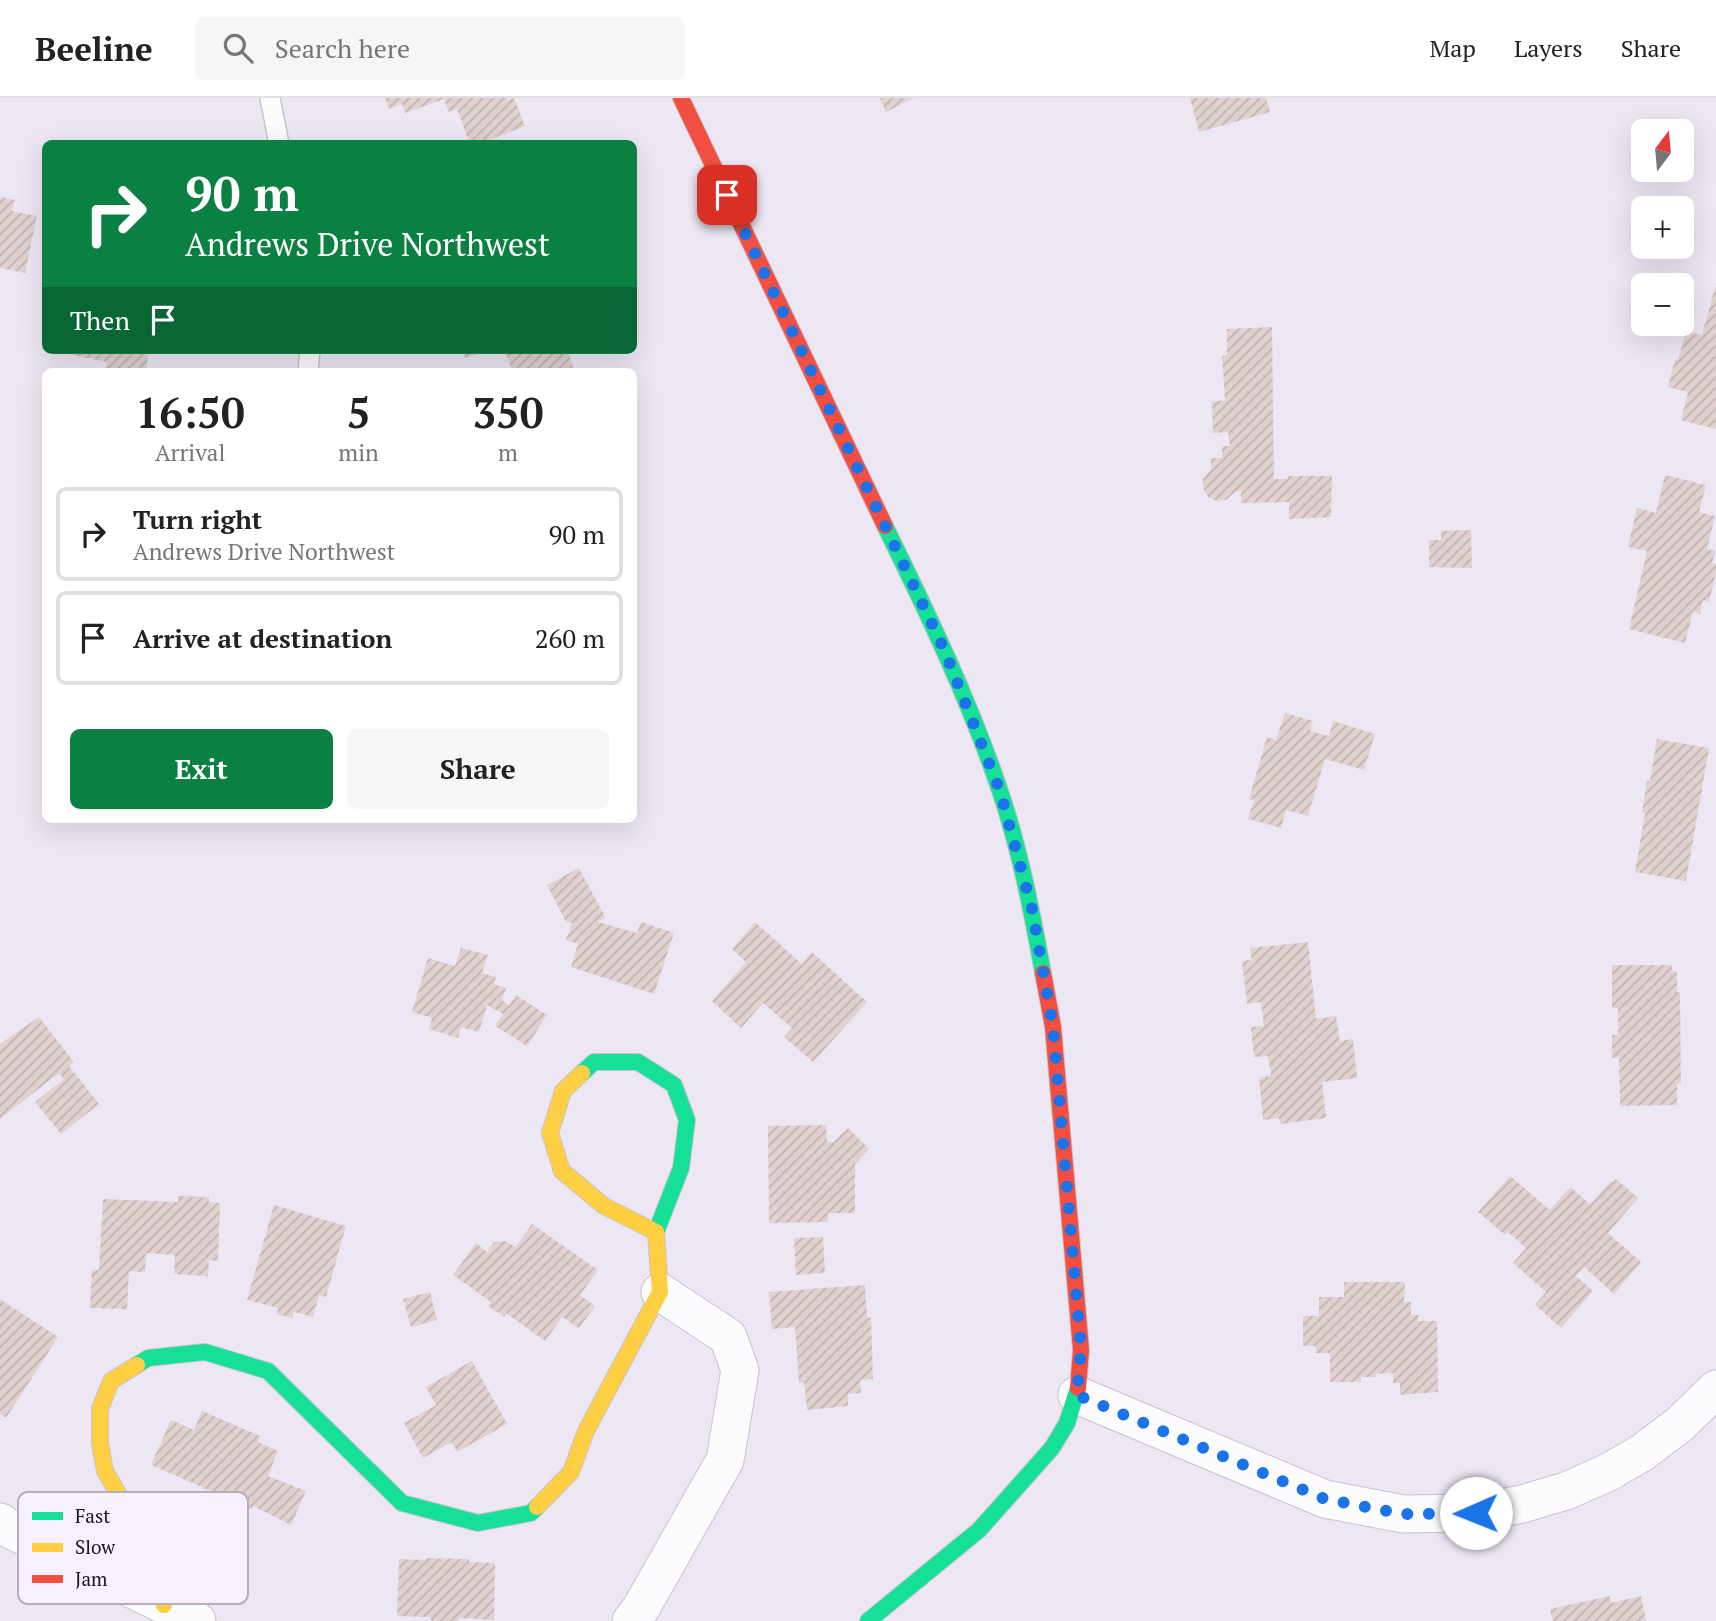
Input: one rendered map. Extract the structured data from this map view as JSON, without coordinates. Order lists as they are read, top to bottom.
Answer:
{
  "legend": ["Fast", "Slow", "Jam"],
  "north": "top",
  "page": {
    "header": "Beeline",
    "search": "Search here",
    "nav": ["Map", "Layers", "Share"],
    "map_buttons": ["+", "−"],
    "turn": ["90 m", "Andrews Drive Northwest"],
    "then": "Then",
    "eta": [
      "16:50",
      "Arrival",
      "5",
      "min",
      "350",
      "m"
    ],
    "list": [
      {
        "name": "Turn right",
        "note": "Andrews Drive Northwest",
        "value": "90 m"
      },
      {
        "name": "Arrive at destination",
        "value": "260 m"
      }
    ],
    "buttons": ["Exit", "Share"]
  }
}
